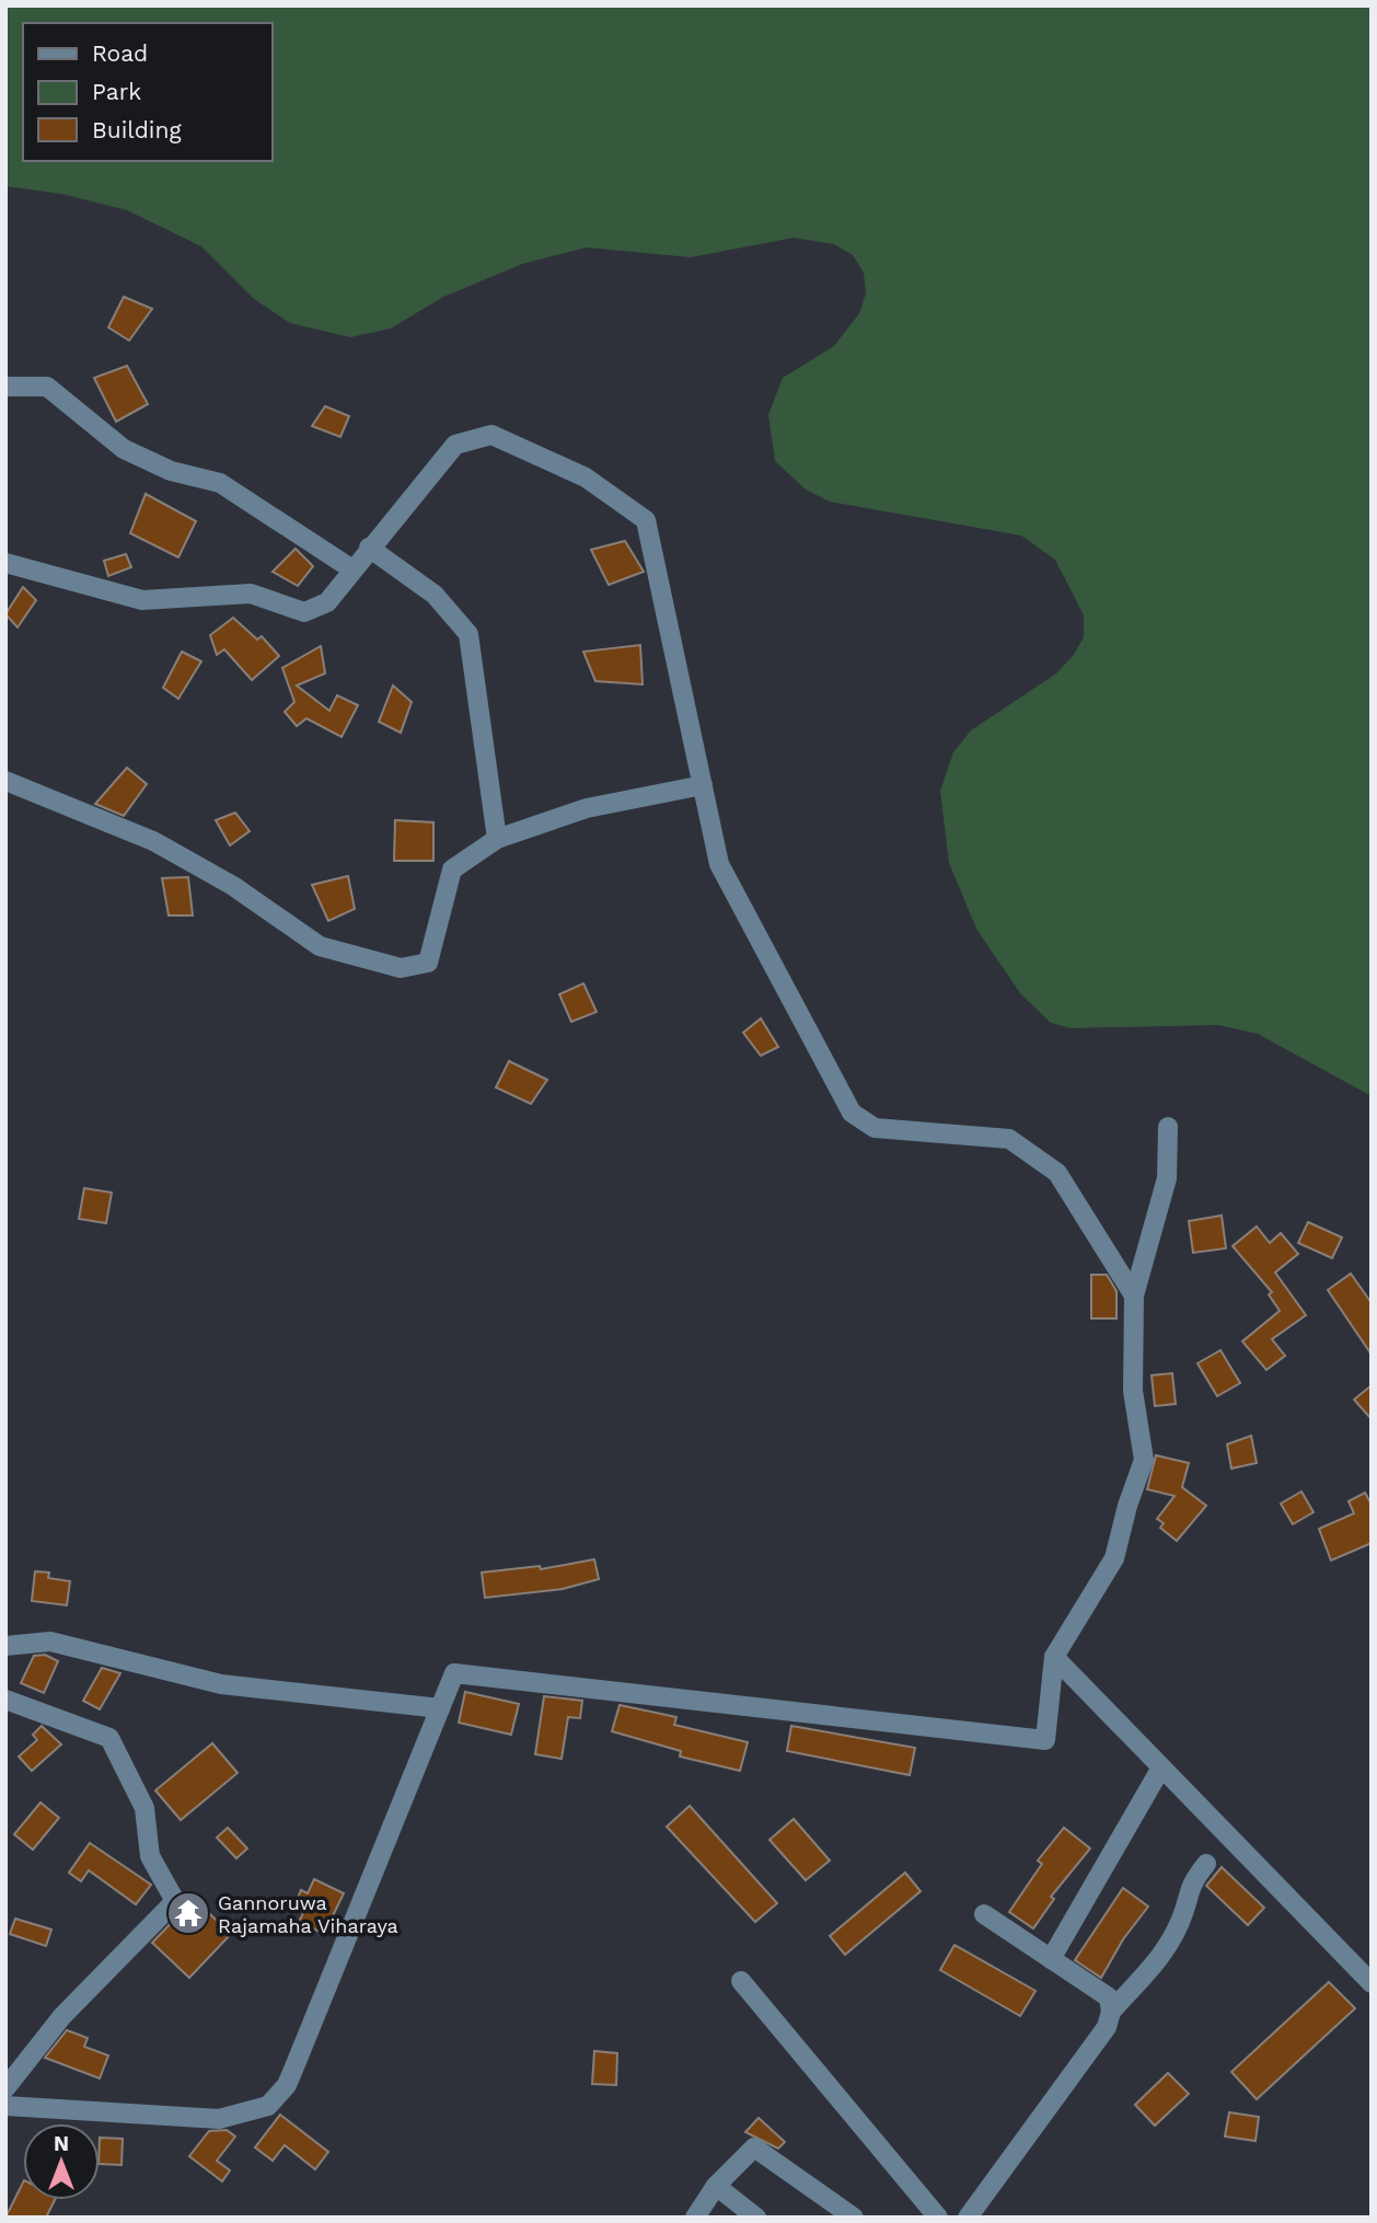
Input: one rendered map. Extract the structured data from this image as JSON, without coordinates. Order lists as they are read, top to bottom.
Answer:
{
  "places": {
    "temple": ["Gannoruwa Rajamaha Viharaya"]
  },
  "legend": ["Road", "Park", "Building"],
  "north": "top"
}
